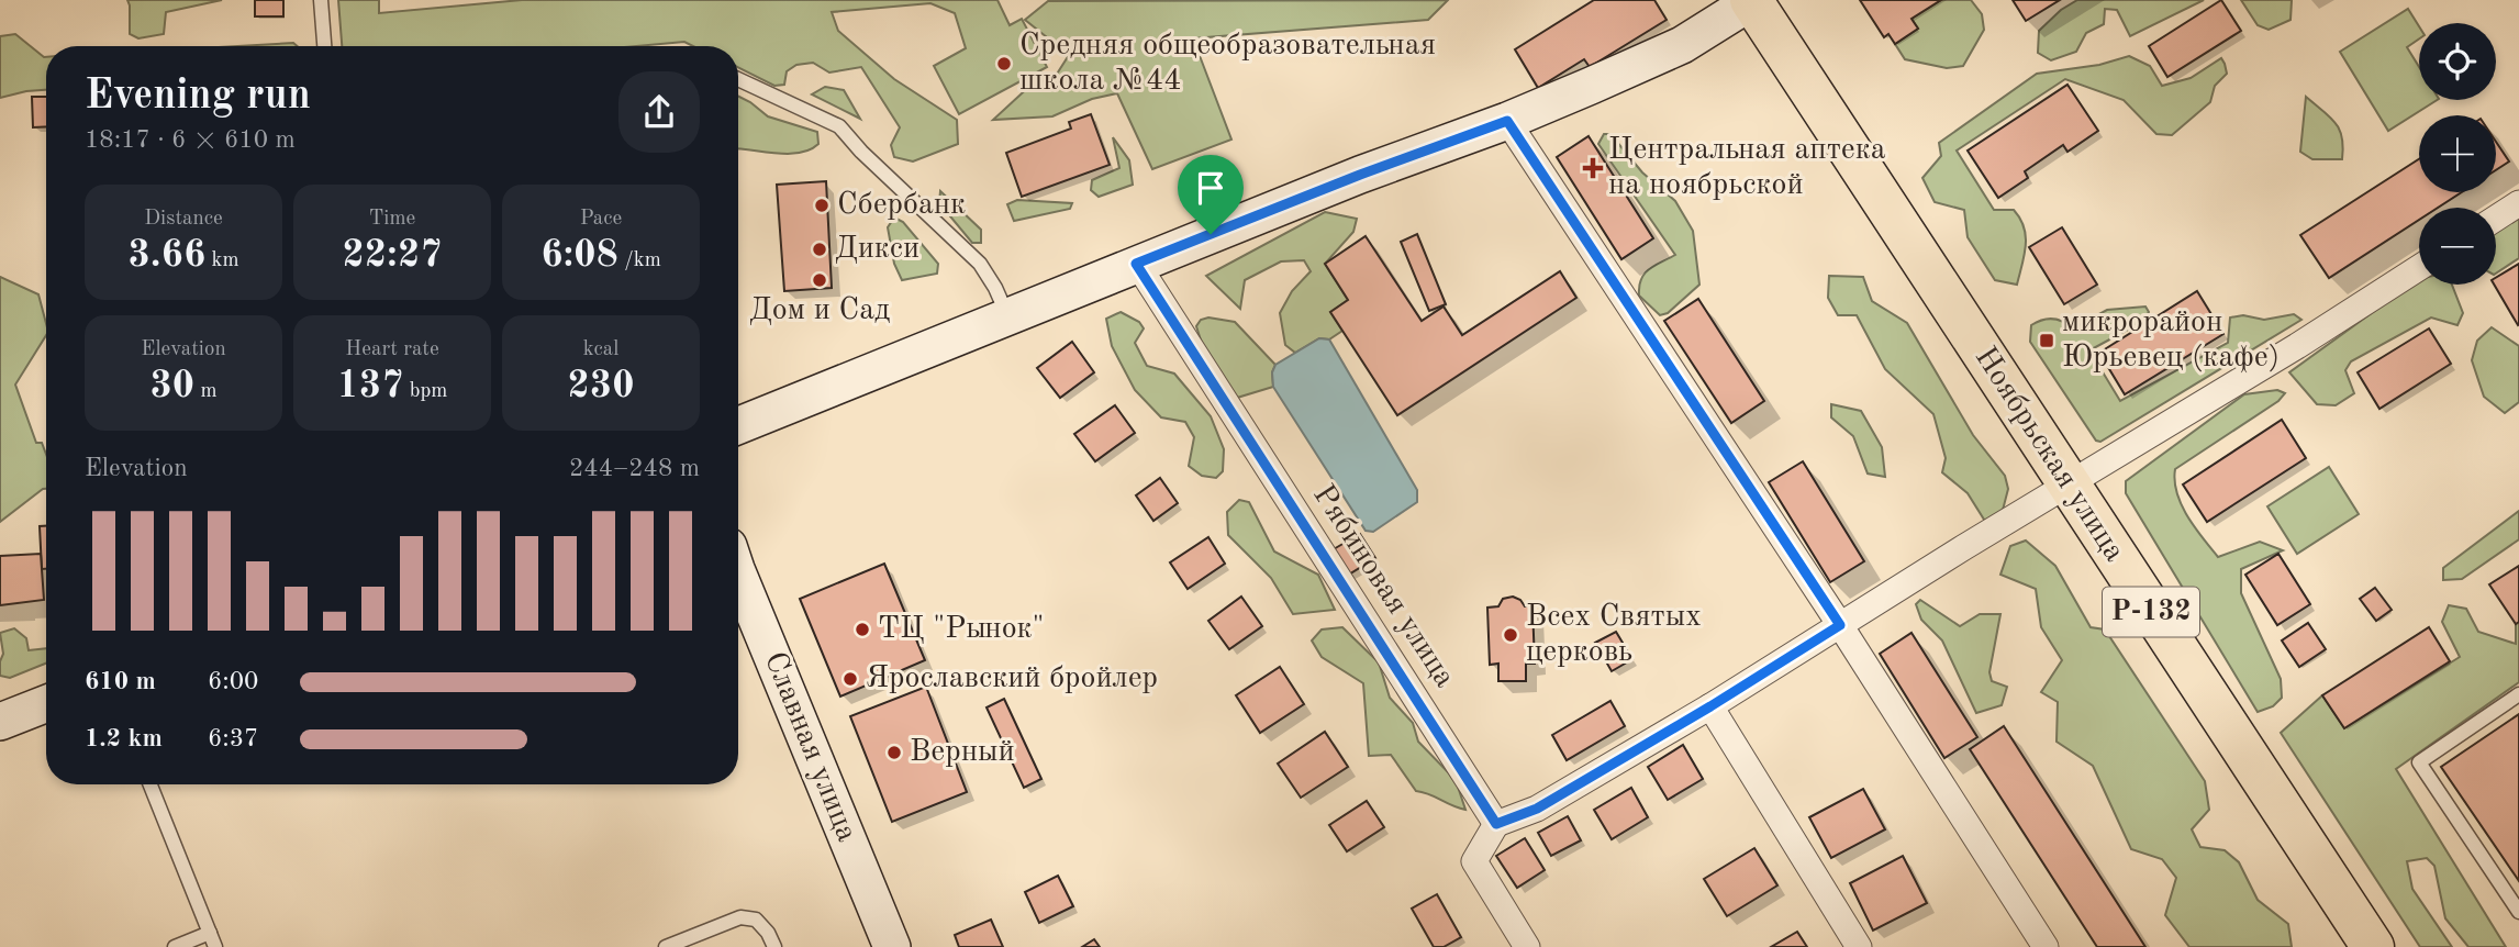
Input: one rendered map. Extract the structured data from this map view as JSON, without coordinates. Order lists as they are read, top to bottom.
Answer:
{
  "streets": {
    "highway": ["Ноябрьская улица", "Р-132"],
    "street": ["Рябиновая улица", "Славная улица"]
  },
  "places": {
    "other": [
      "Средняя общеобразовательная школа №44",
      "Сбербанк",
      "Дикси",
      "Дом и Сад",
      "ТЦ \"Рынок\"",
      "Всех Святых церковь",
      "Ярославский бройлер",
      "Верный"
    ],
    "health": ["Центральная аптека на ноябрьской"],
    "transit": ["микрорайон Юрьевец (кафе)"]
  },
  "page": {
    "map_buttons": ["+", "−"],
    "heading": ["Evening run", "18:17 · 6 × 610 m"],
    "stats": [
      ["Distance", "3.66 km"],
      ["Time", "22:27"],
      ["Pace", "6:08 /km"],
      ["Elevation", "30 m"],
      ["Heart rate", "137 bpm"],
      ["kcal", "230"]
    ],
    "chart": ["Elevation", "244–248 m"],
    "list": [
      {
        "name": "610 m",
        "note": "6:00"
      },
      {
        "name": "1.2 km",
        "note": "6:37"
      }
    ]
  }
}
